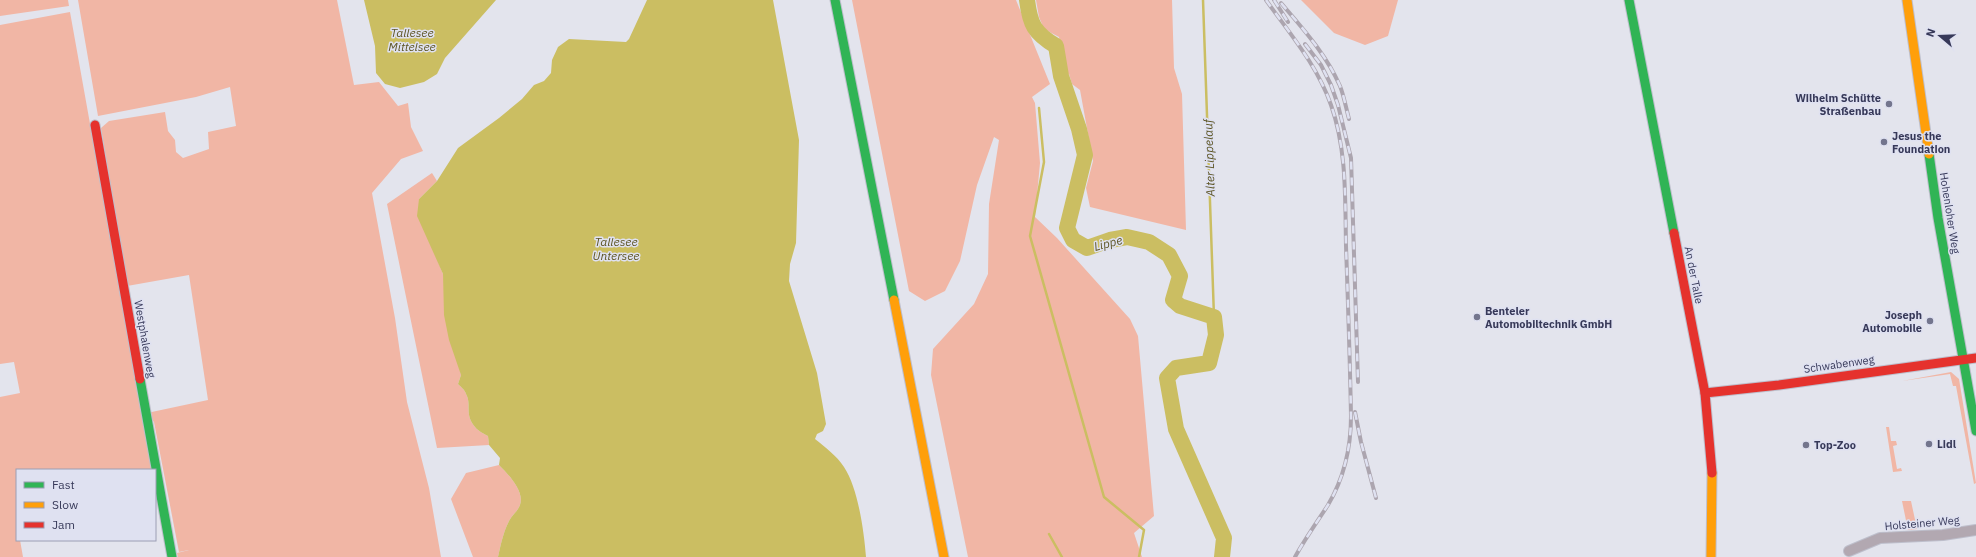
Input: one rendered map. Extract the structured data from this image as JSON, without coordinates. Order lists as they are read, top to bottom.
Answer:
{
  "streets": {
    "main road": [
      "Hohenloher Weg",
      "An der Talle",
      "Westphalenweg",
      "Schwabenweg"
    ],
    "street": ["Holsteiner Weg"]
  },
  "crossings": [
    ["Hohenloher Weg", "Schwabenweg"],
    ["An der Talle", "Schwabenweg"]
  ],
  "water": [
    "Tallesee Mittelsee",
    "Alter Lippelauf",
    "Tallesee Untersee",
    "Lippe"
  ],
  "places": [
    "Wilhelm Schütte Straßenbau",
    "Jesus the Foundation",
    "Benteler Automobiltechnik GmbH",
    "Joseph Automobile",
    "Lidl",
    "Top-Zoo"
  ],
  "legend": ["Fast", "Slow", "Jam"],
  "north": "left"
}
